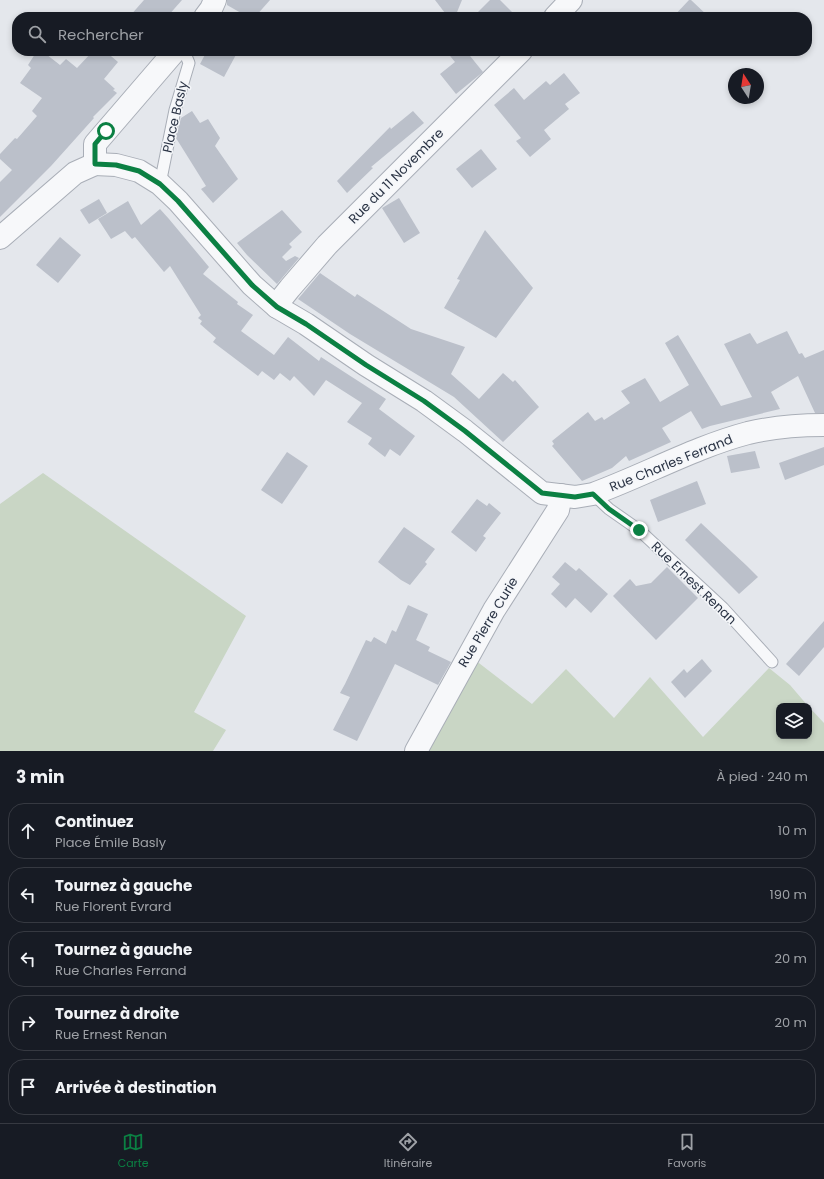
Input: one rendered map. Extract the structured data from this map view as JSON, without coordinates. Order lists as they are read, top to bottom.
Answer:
{
  "streets": {
    "street": ["Rue du 11 Novembre", "Rue Charles Ferrand", "Rue Pierre Curie"],
    "lane": ["Place Basly", "Rue Ernest Renan"]
  },
  "crossings": [
    ["Rue Charles Ferrand", "Rue Ernest Renan"],
    ["Rue Charles Ferrand", "Rue Pierre Curie"]
  ],
  "north": "top",
  "page": {
    "search": "Rechercher",
    "heading": ["3 min", "À pied · 240 m"],
    "list": [
      ["Continuez", "Place Émile Basly", "10 m"],
      ["Tournez à gauche", "Rue Florent Evrard", "190 m"],
      ["Tournez à gauche", "Rue Charles Ferrand", "20 m"],
      ["Tournez à droite", "Rue Ernest Renan", "20 m"],
      "Arrivée à destination"
    ],
    "nav": ["Carte", "Itinéraire", "Favoris"]
  }
}
